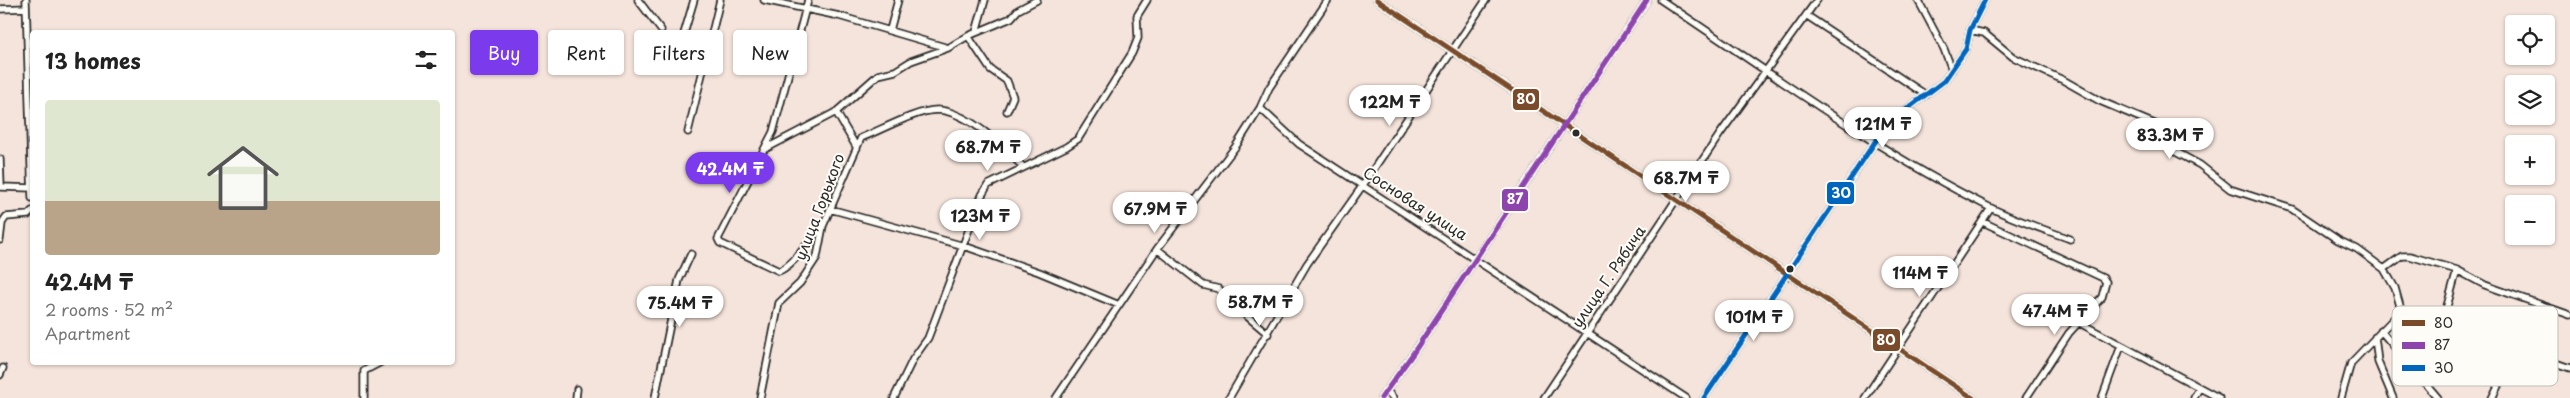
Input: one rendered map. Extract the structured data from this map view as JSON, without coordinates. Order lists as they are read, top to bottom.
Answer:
{
  "streets": {
    "street": ["Сосновая улица", "улица Горького", "улица Г. Рябича"]
  },
  "crossings": [
    ["Сосновая улица", "улица Г. Рябича"]
  ],
  "lines": ["transit line 80", "transit line 87", "transit line 30"],
  "legend": ["80", "87", "30"],
  "page": {
    "map_buttons": ["+", "−"],
    "chip": [
      "Buy",
      "Rent",
      "Filters",
      "New"
    ],
    "heading": "13 homes",
    "price": [
      "122M ₸",
      "121M ₸",
      "83.3M ₸",
      "68.7M ₸",
      "42.4M ₸",
      "68.7M ₸",
      "67.9M ₸",
      "123M ₸",
      "114M ₸",
      "58.7M ₸",
      "75.4M ₸",
      "47.4M ₸",
      "101M ₸"
    ],
    "list": [
      {
        "name": "42.4M ₸",
        "note": "2 rooms · 52 m² · Apartment"
      }
    ]
  }
}
